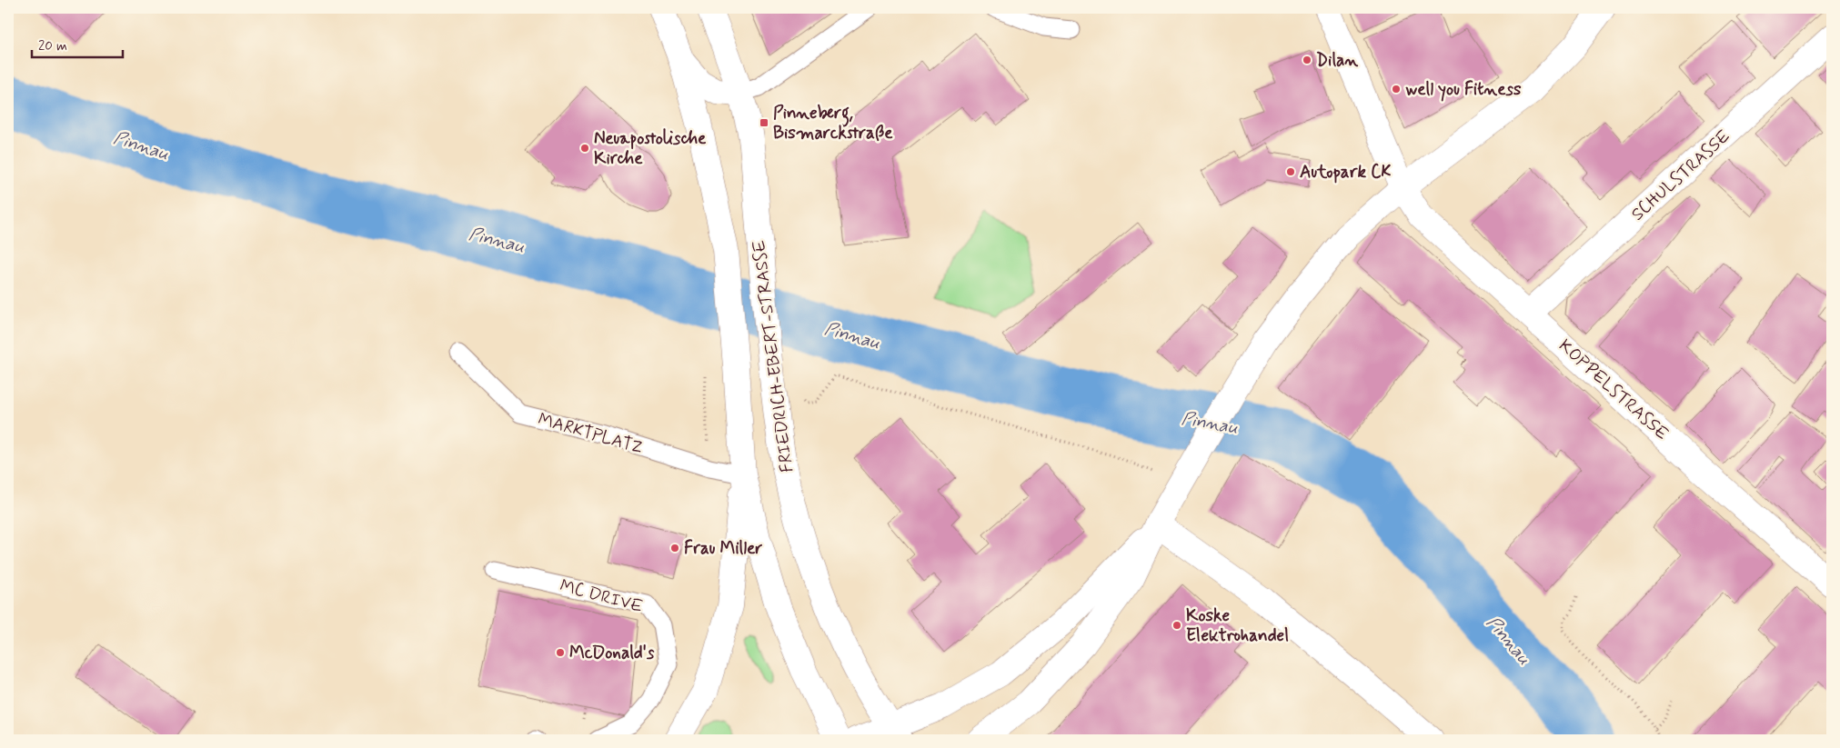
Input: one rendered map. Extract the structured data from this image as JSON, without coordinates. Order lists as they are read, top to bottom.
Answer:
{
  "streets": {
    "street": ["SCHULSTRASSE", "FRIEDRICH-EBERT-STRASSE", "KOPPELSTRASSE"],
    "lane": ["MARKTPLATZ", "MC DRIVE"]
  },
  "crossings": [
    ["SCHULSTRASSE", "KOPPELSTRASSE"],
    ["FRIEDRICH-EBERT-STRASSE", "MARKTPLATZ"]
  ],
  "water": ["Pinnau"],
  "places": {
    "other": [
      "Dilan",
      "well you Fitness",
      "Neuapostolische Kirche",
      "Autopark CK",
      "Frau Miller",
      "Koske Elektrohandel",
      "McDonald's"
    ],
    "transit": ["Pinneberg, Bismarckstraße"]
  },
  "scale_bar": "20 m"
}
